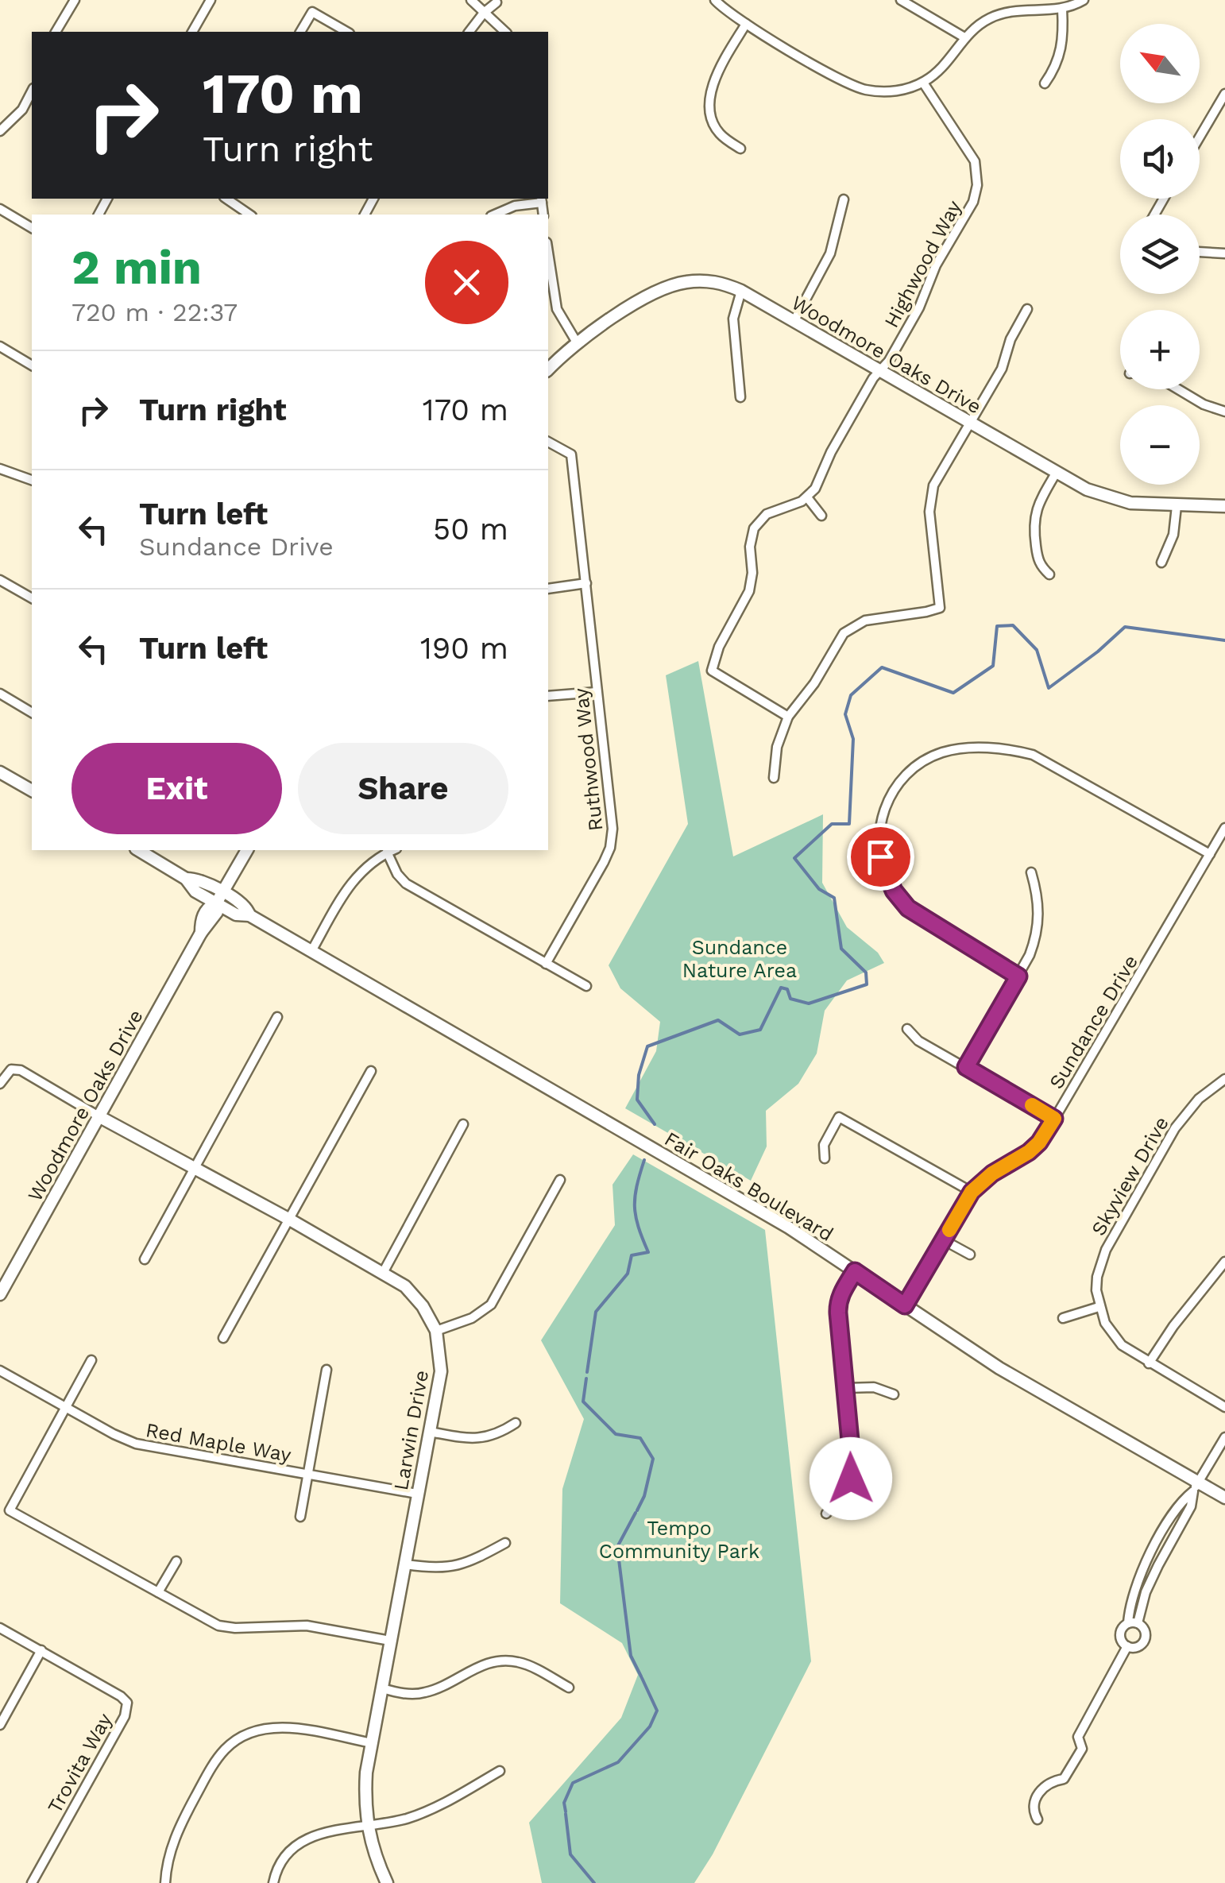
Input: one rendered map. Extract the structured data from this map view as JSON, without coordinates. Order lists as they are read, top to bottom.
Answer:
{
  "streets": {
    "street": [
      "Highwood Way",
      "Woodmore Oaks Drive",
      "Ruthwood Way",
      "Sundance Drive",
      "Skyview Drive",
      "Fair Oaks Boulevard",
      "Larwin Drive",
      "Red Maple Way",
      "Trovita Way"
    ]
  },
  "crossings": [
    ["Highwood Way", "Woodmore Oaks Drive"],
    ["Woodmore Oaks Drive", "Fair Oaks Boulevard"],
    ["Woodmore Oaks Drive", "Larwin Drive"],
    ["Sundance Drive", "Fair Oaks Boulevard"],
    ["Larwin Drive", "Red Maple Way"]
  ],
  "parks": ["Sundance Nature Area", "Tempo Community Park"],
  "north": "top left",
  "page": {
    "map_buttons": ["+", "−"],
    "turn": ["170 m", "Turn right"],
    "heading": ["2 min", "720 m · 22:37"],
    "list": [
      {
        "name": "Turn right",
        "value": "170 m"
      },
      {
        "name": "Turn left",
        "note": "Sundance Drive",
        "value": "50 m"
      },
      {
        "name": "Turn left",
        "value": "190 m"
      }
    ],
    "buttons": ["Exit", "Share"]
  }
}
